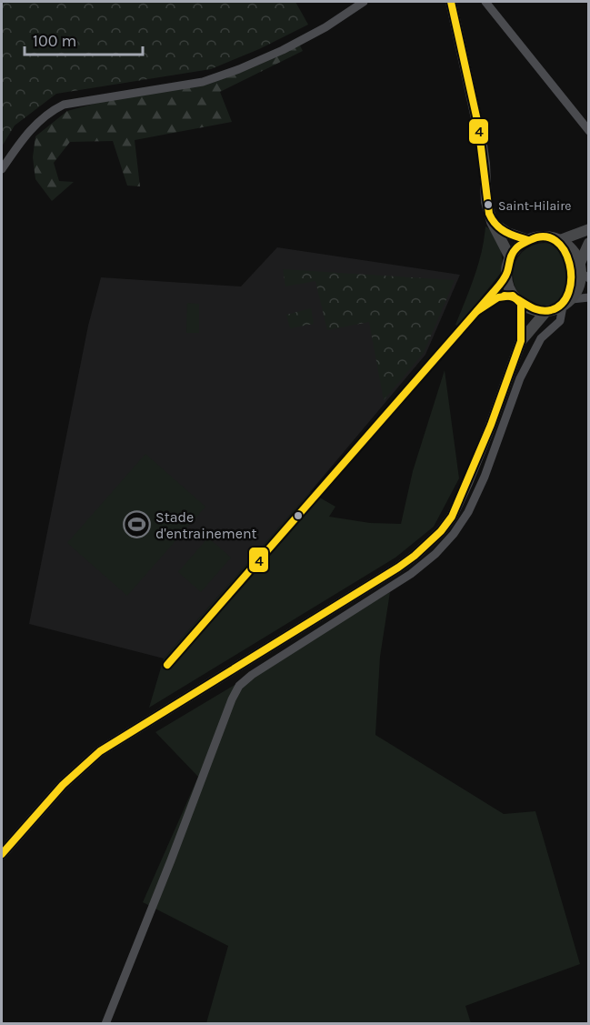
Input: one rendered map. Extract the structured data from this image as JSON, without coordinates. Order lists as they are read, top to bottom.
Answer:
{
  "places": {
    "other": ["Saint-Hilaire"],
    "sports": ["Stade d'entrainement"]
  },
  "lines": ["transit line 4"],
  "scale_bar": "100 m"
}
